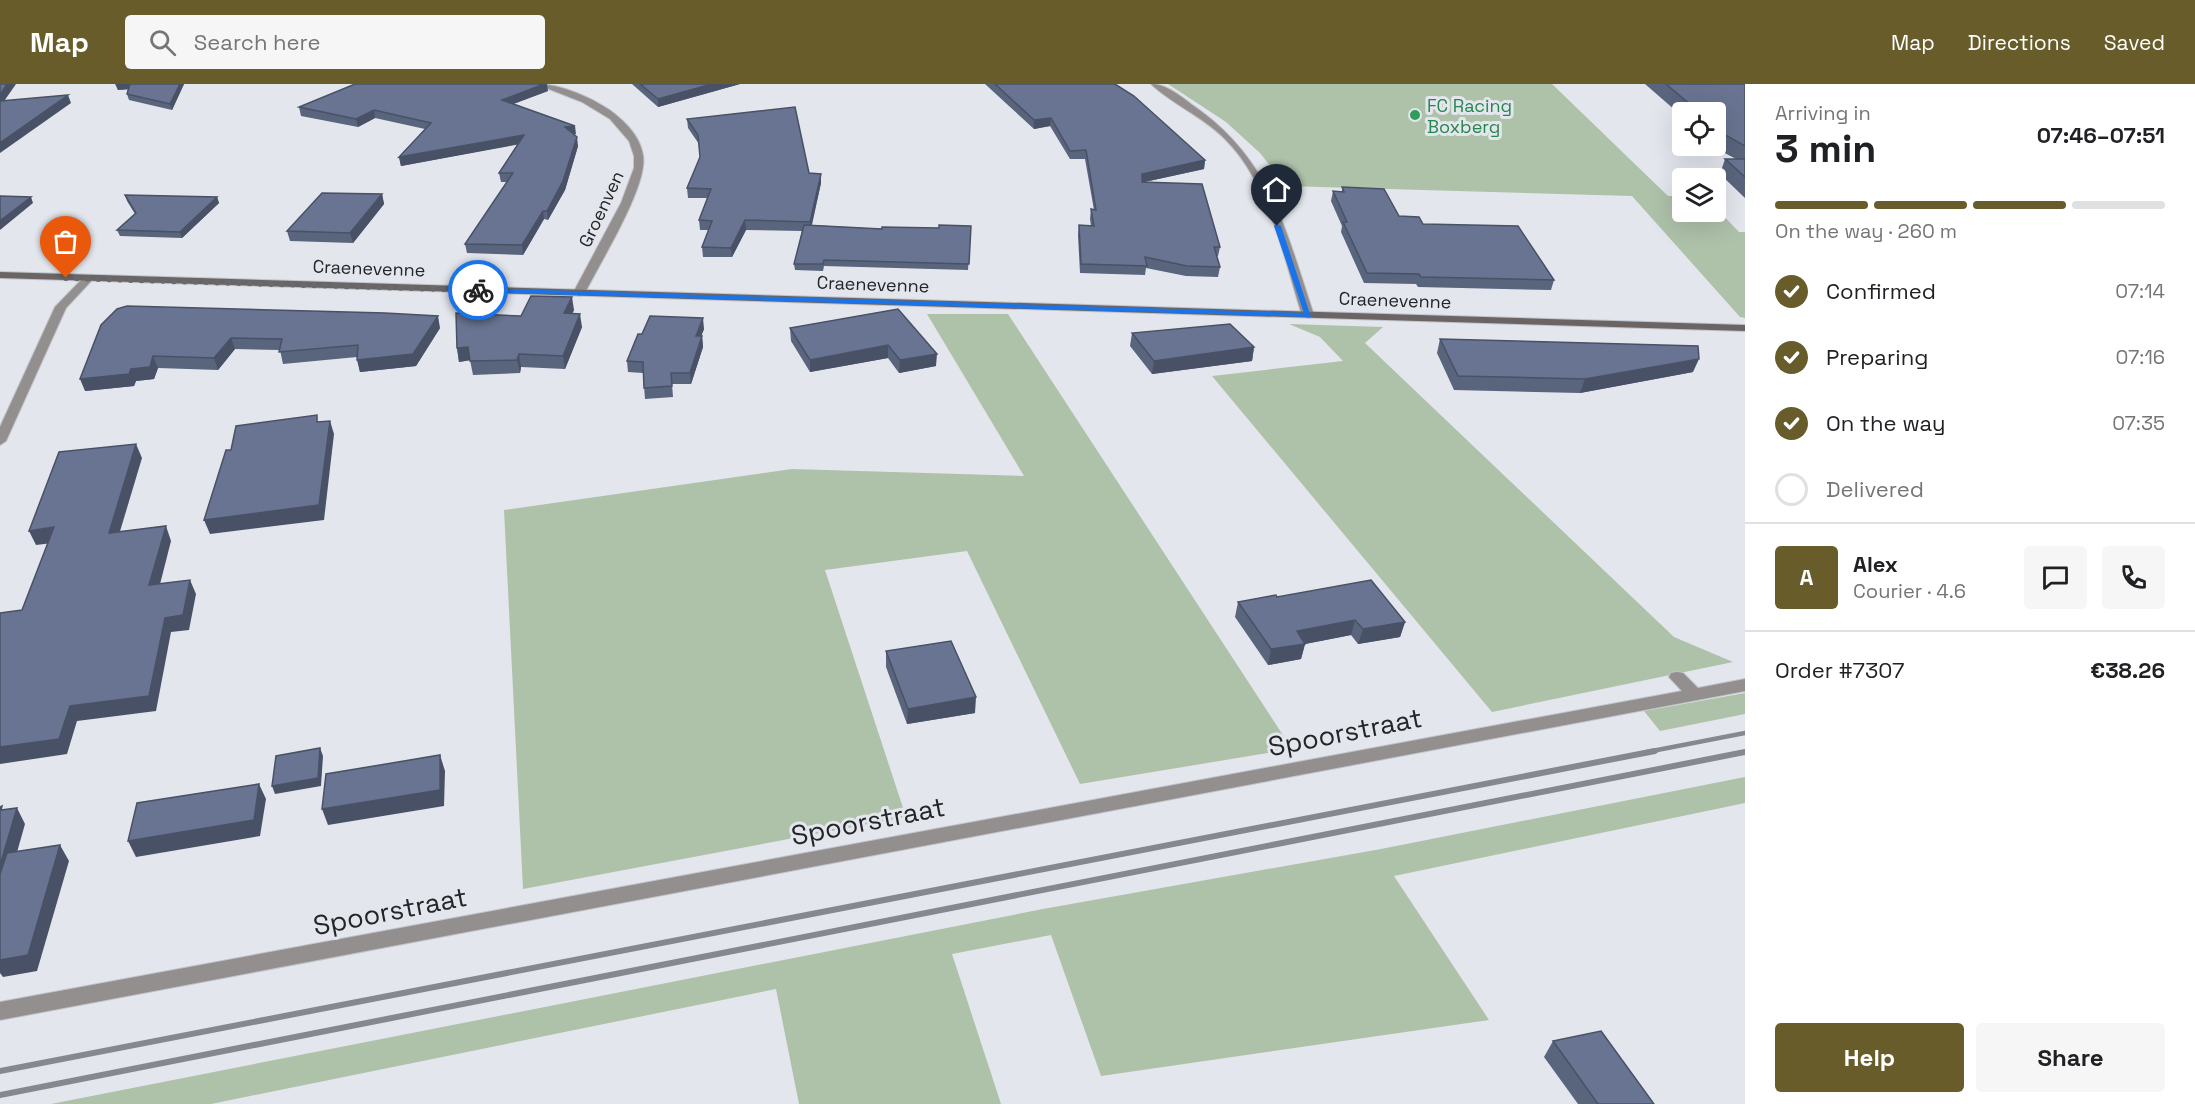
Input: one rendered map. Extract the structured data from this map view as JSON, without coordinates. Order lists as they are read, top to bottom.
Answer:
{
  "streets": {
    "street": ["Groenven", "Craenevenne", "Spoorstraat"]
  },
  "crossings": [
    ["Groenven", "Craenevenne"]
  ],
  "places": ["FC Racing Boxberg"],
  "page": {
    "header": "Map",
    "search": "Search here",
    "nav": ["Map", "Directions", "Saved"],
    "heading": ["3 min", "Arriving in", "07:46–07:51"],
    "panel": [
      "Alex",
      "Courier · 4.6",
      "Order #7307",
      "€38.26"
    ],
    "bar": "On the way · 260 m",
    "list": [
      ["Confirmed", "07:14"],
      ["Preparing", "07:16"],
      ["On the way", "07:35"],
      "Delivered"
    ],
    "round": "A",
    "buttons": ["Help", "Share"]
  }
}
